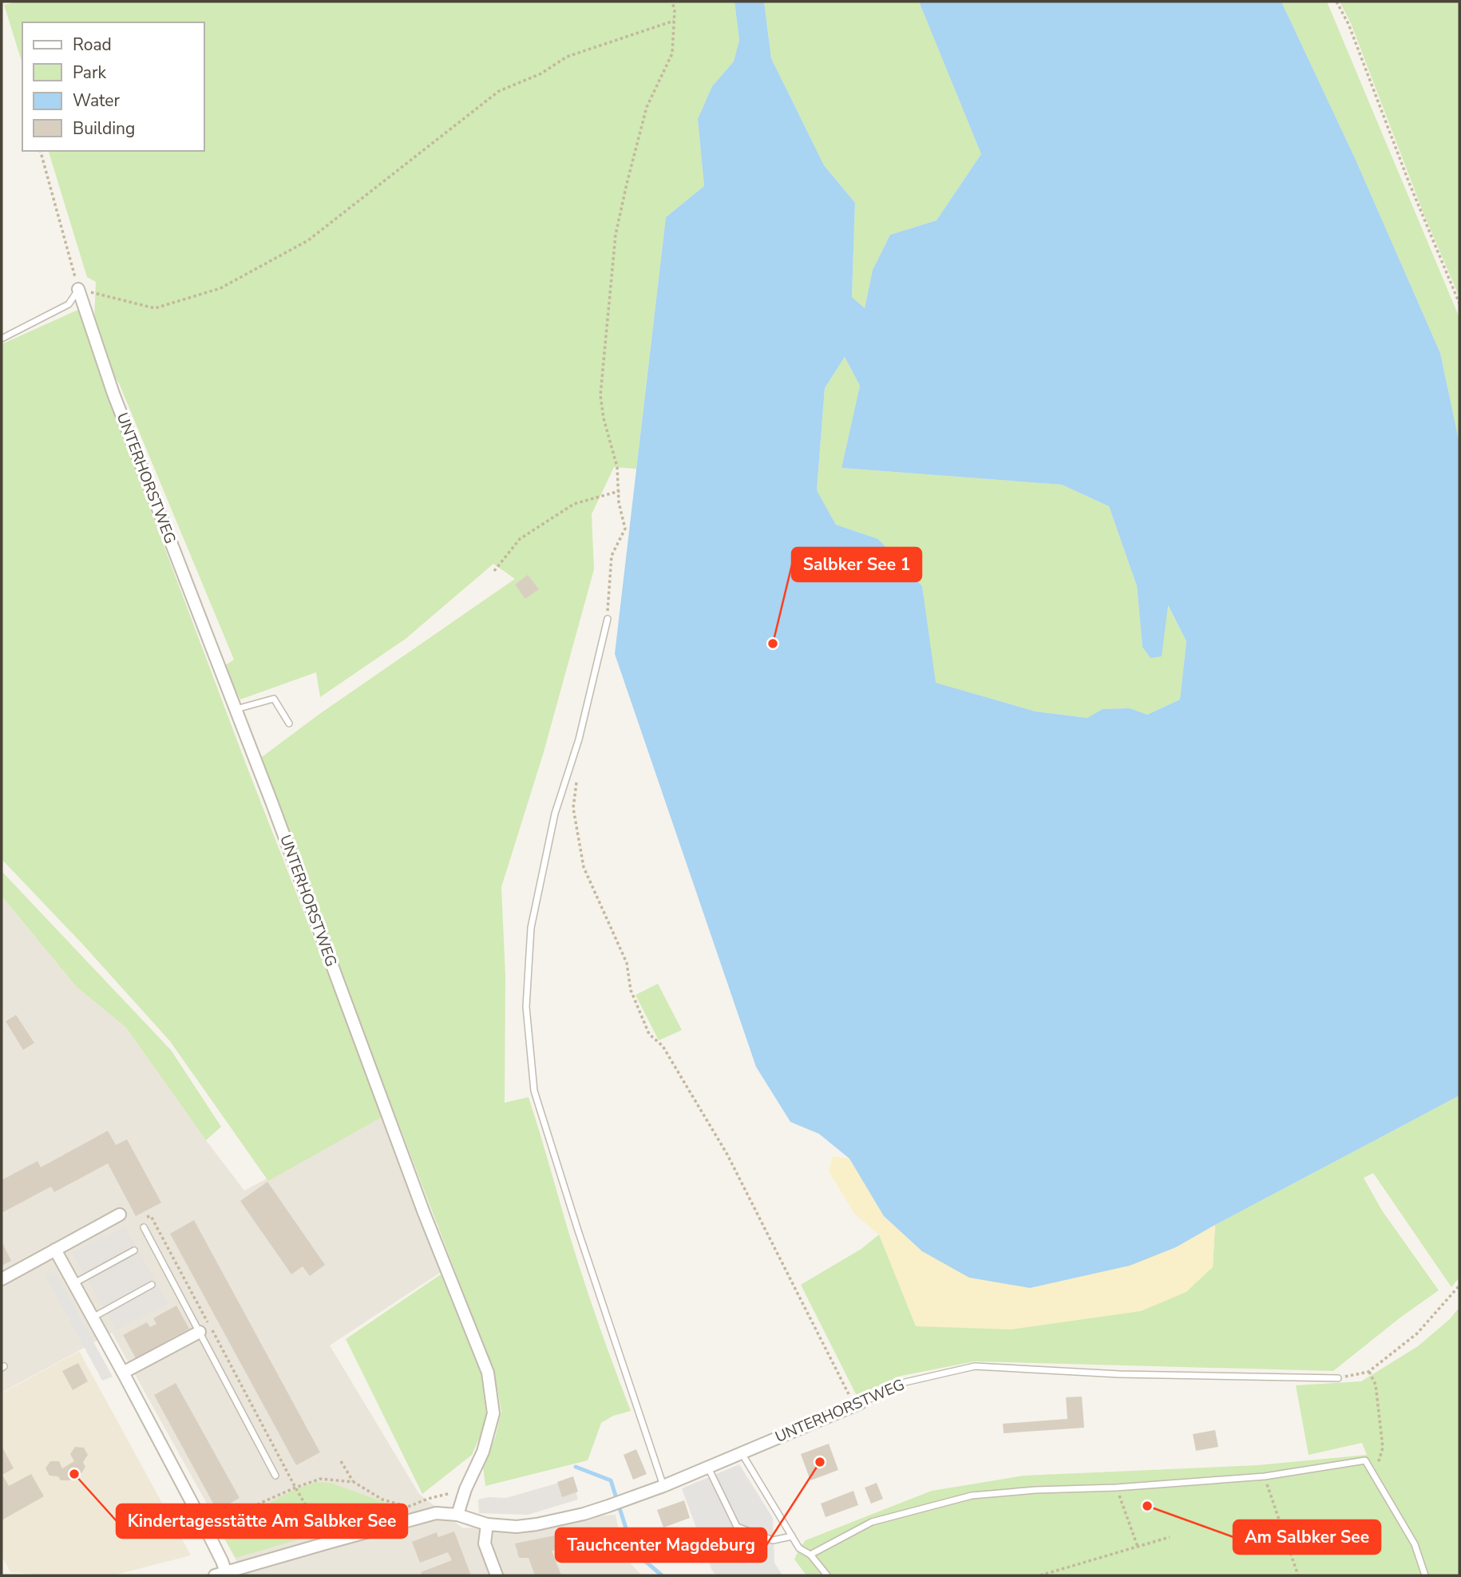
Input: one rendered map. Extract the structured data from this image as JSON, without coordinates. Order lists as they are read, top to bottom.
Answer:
{
  "streets": {
    "street": ["UNTERHORSTWEG"]
  },
  "places": [
    "Salbker See 1",
    "Tauchcenter Magdeburg",
    "Kindertagesstätte Am Salbker See",
    "Am Salbker See"
  ],
  "legend": [
    "Road",
    "Park",
    "Water",
    "Building"
  ]
}
